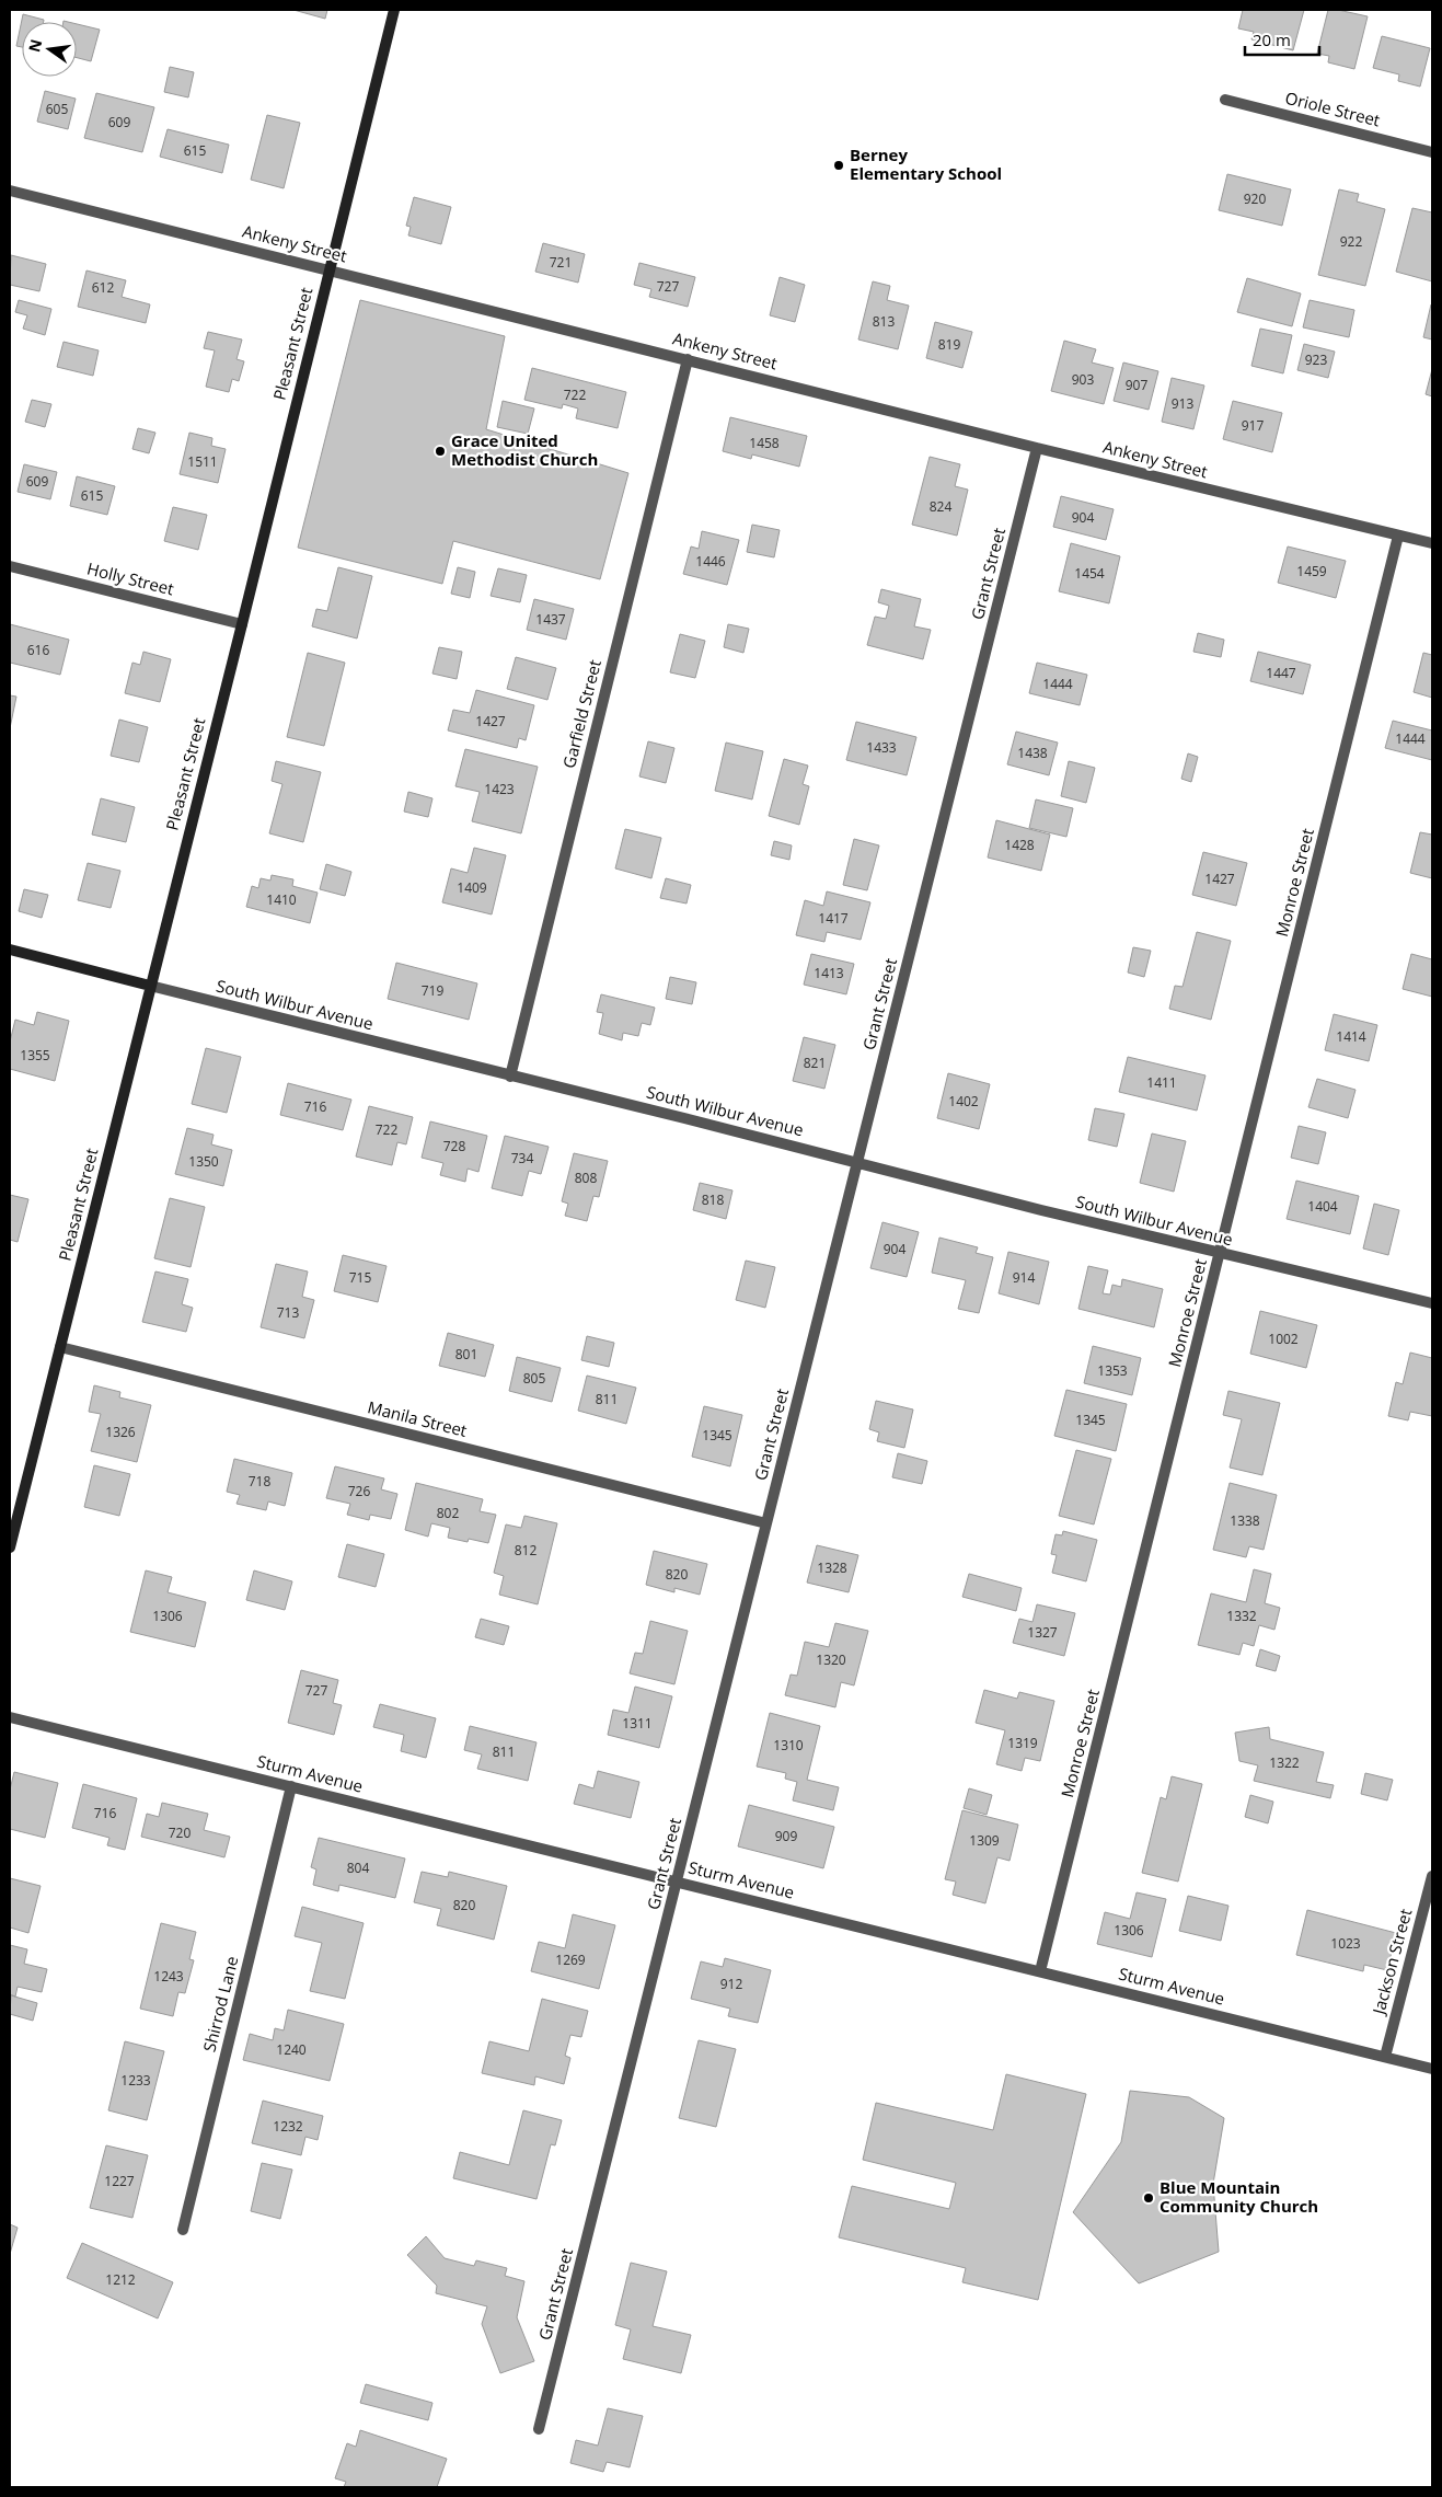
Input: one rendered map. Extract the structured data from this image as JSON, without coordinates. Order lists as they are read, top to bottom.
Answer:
{
  "streets": {
    "main road": ["Pleasant Street", "South Wilbur Avenue"],
    "street": [
      "Oriole Street",
      "Ankeny Street",
      "Grant Street",
      "Holly Street",
      "Garfield Street",
      "Monroe Street",
      "Manila Street",
      "Sturm Avenue",
      "Jackson Street",
      "Shirrod Lane"
    ]
  },
  "crossings": [
    ["Ankeny Street", "Pleasant Street"],
    ["Ankeny Street", "Grant Street"],
    ["Ankeny Street", "Garfield Street"],
    ["Ankeny Street", "Monroe Street"],
    ["Pleasant Street", "Holly Street"],
    ["Pleasant Street", "South Wilbur Avenue"],
    ["Pleasant Street", "Manila Street"],
    ["Grant Street", "South Wilbur Avenue"],
    ["Grant Street", "Manila Street"],
    ["Grant Street", "Sturm Avenue"],
    ["Garfield Street", "South Wilbur Avenue"],
    ["Monroe Street", "South Wilbur Avenue"],
    ["Monroe Street", "Sturm Avenue"],
    ["Sturm Avenue", "Jackson Street"],
    ["Sturm Avenue", "Shirrod Lane"]
  ],
  "places": ["Berney Elementary School", "Grace United Methodist Church", "Blue Mountain Community Church"],
  "house_numbers": [
    "605",
    "609",
    "615",
    "920",
    "922",
    "721",
    "727",
    "612",
    "813",
    "819",
    "923",
    "903",
    "907",
    "722",
    "913",
    "917",
    "1458",
    "1511",
    "609",
    "615",
    "824",
    "904",
    "1446",
    "1459",
    "1454",
    "1437",
    "616",
    "1447",
    "1444",
    "1427",
    "1444",
    "1433",
    "1438",
    "1423",
    "1428",
    "1427",
    "1409",
    "1410",
    "1417",
    "1413",
    "719",
    "1414",
    "1355",
    "821",
    "1411",
    "1402",
    "716",
    "722",
    "728",
    "734",
    "1350",
    "808",
    "818",
    "1404",
    "904",
    "715",
    "914",
    "713",
    "1002",
    "801",
    "1353",
    "805",
    "811",
    "1345",
    "1326",
    "1345",
    "718",
    "726",
    "802",
    "1338",
    "812",
    "1328",
    "820",
    "1306",
    "1332",
    "1327",
    "1320",
    "727",
    "1311",
    "1319",
    "1310",
    "811",
    "1322",
    "716",
    "720",
    "909",
    "1309",
    "804",
    "820",
    "1306",
    "1023",
    "1269",
    "1243",
    "912",
    "1240",
    "1233",
    "1232",
    "1227",
    "1212"
  ],
  "scale_bar": "20 m",
  "north": "left"
}
